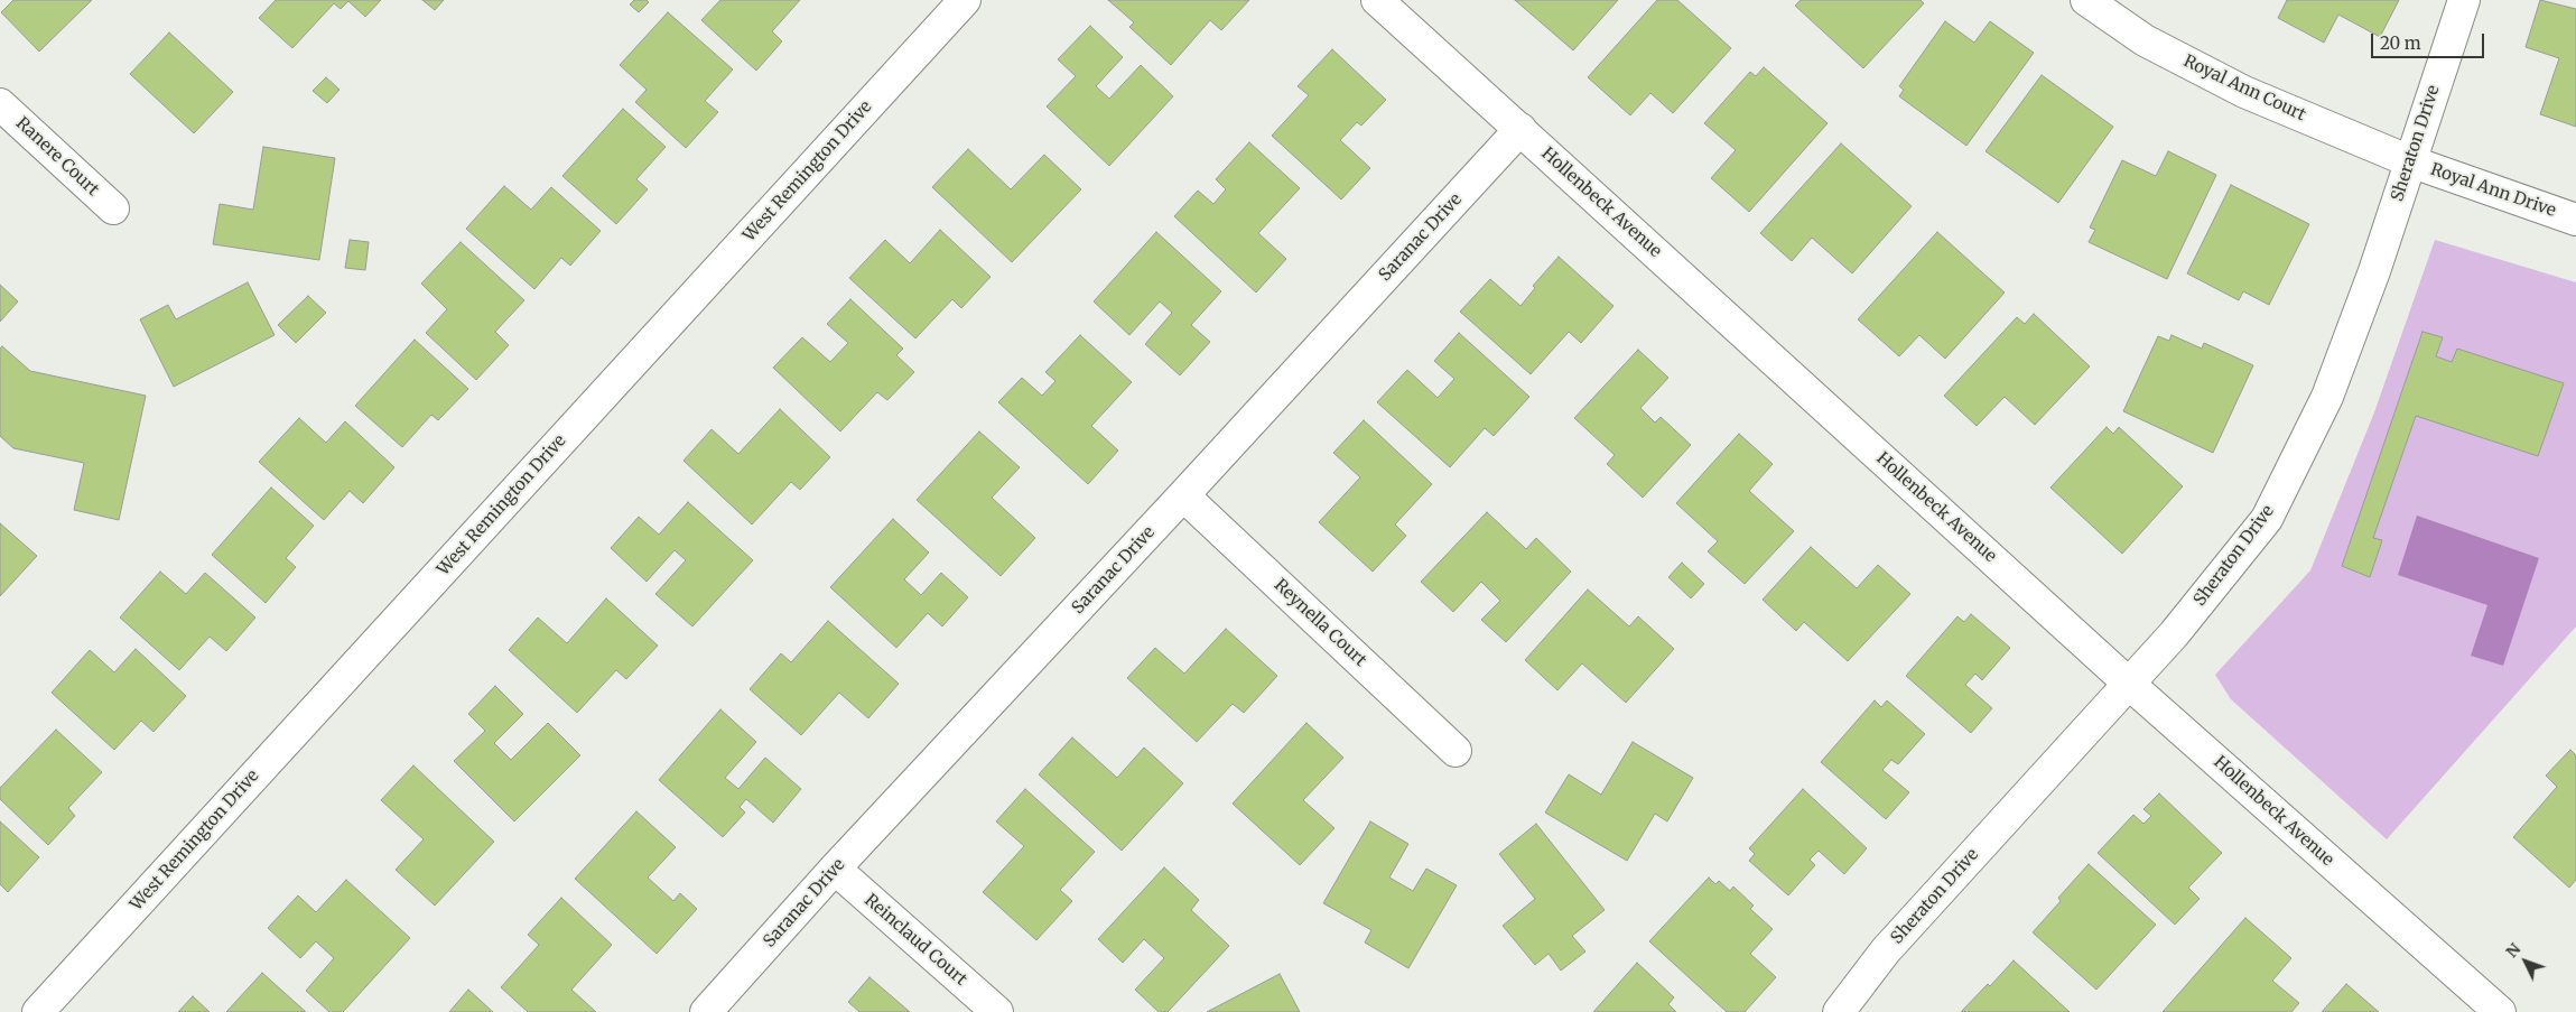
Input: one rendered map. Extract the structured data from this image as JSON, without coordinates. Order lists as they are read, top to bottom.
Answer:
{
  "streets": {
    "street": [
      "Royal Ann Court",
      "Sheraton Drive",
      "Ranere Court",
      "West Remington Drive",
      "Royal Ann Drive",
      "Hollenbeck Avenue",
      "Saranac Drive",
      "Reynella Court",
      "Reinclaud Court"
    ]
  },
  "crossings": [
    ["Royal Ann Court", "Sheraton Drive"],
    ["Royal Ann Court", "Royal Ann Drive"],
    ["Sheraton Drive", "Royal Ann Drive"],
    ["Sheraton Drive", "Hollenbeck Avenue"],
    ["Hollenbeck Avenue", "Saranac Drive"],
    ["Saranac Drive", "Reynella Court"],
    ["Saranac Drive", "Reinclaud Court"]
  ],
  "scale_bar": "20 m",
  "north": "top left"
}
